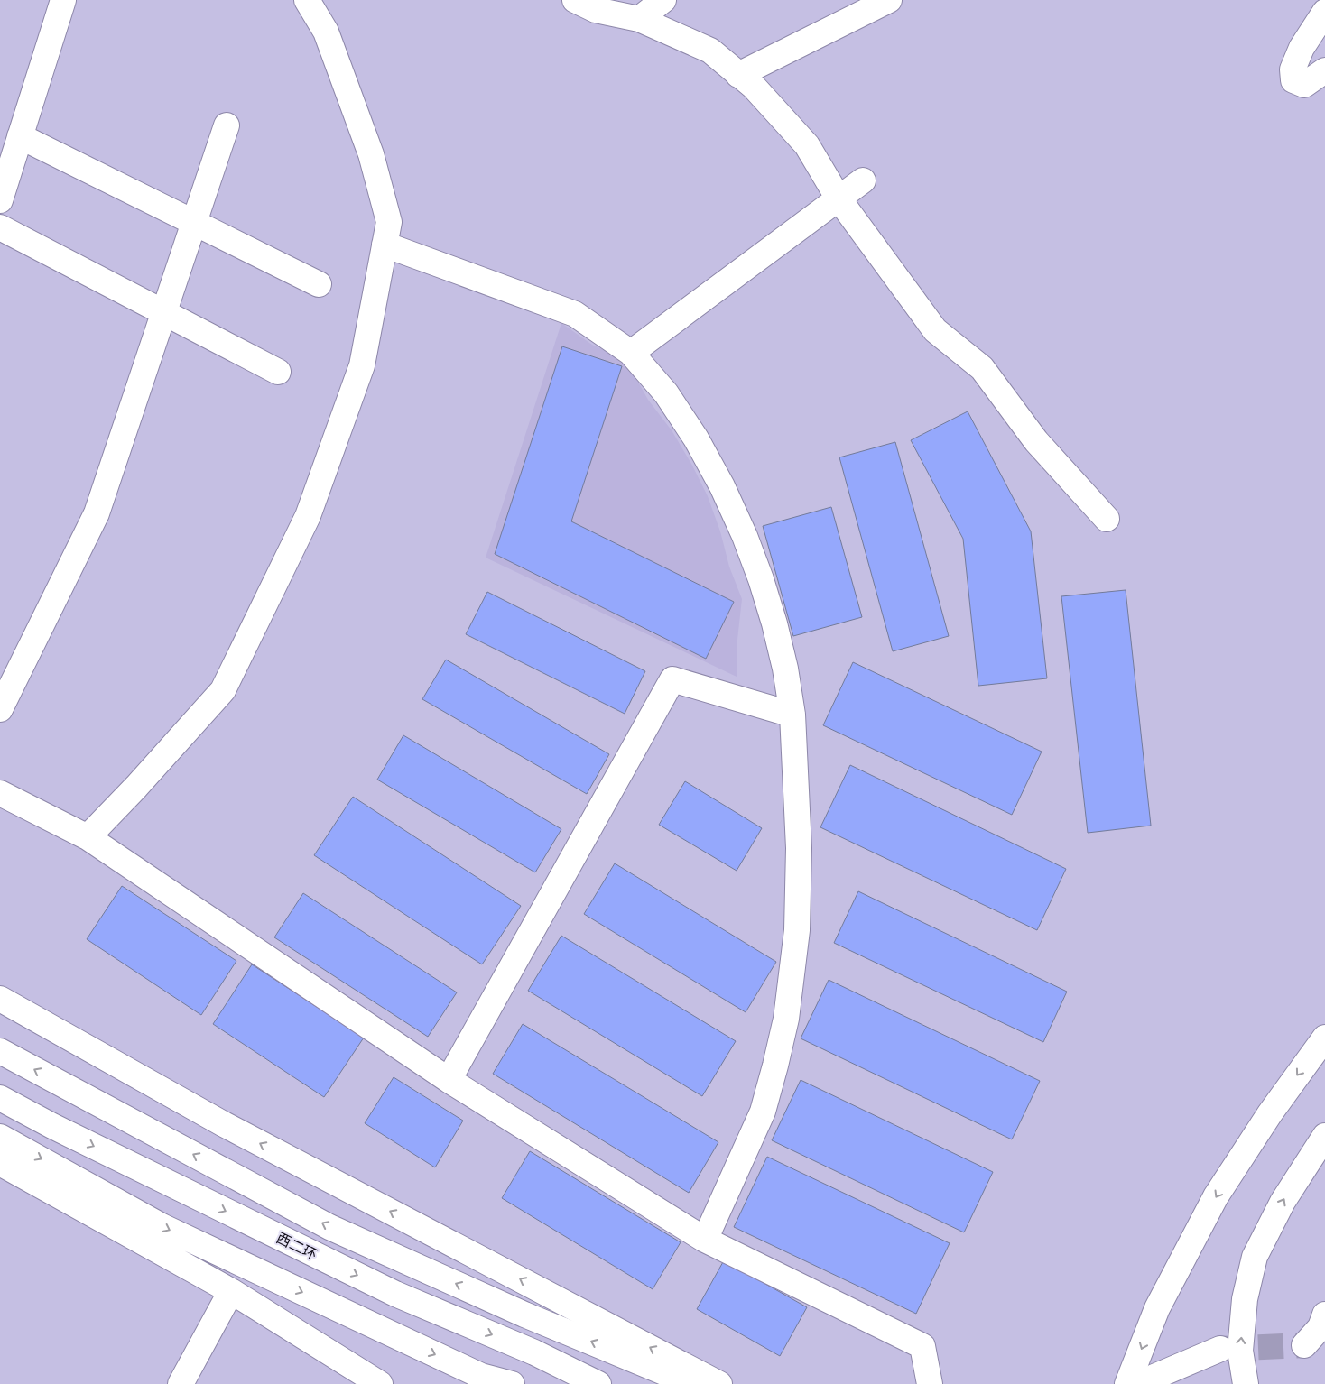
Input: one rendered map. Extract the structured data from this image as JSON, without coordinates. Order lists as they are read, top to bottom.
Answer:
{
  "streets": {
    "main road": ["西二环"]
  }
}
